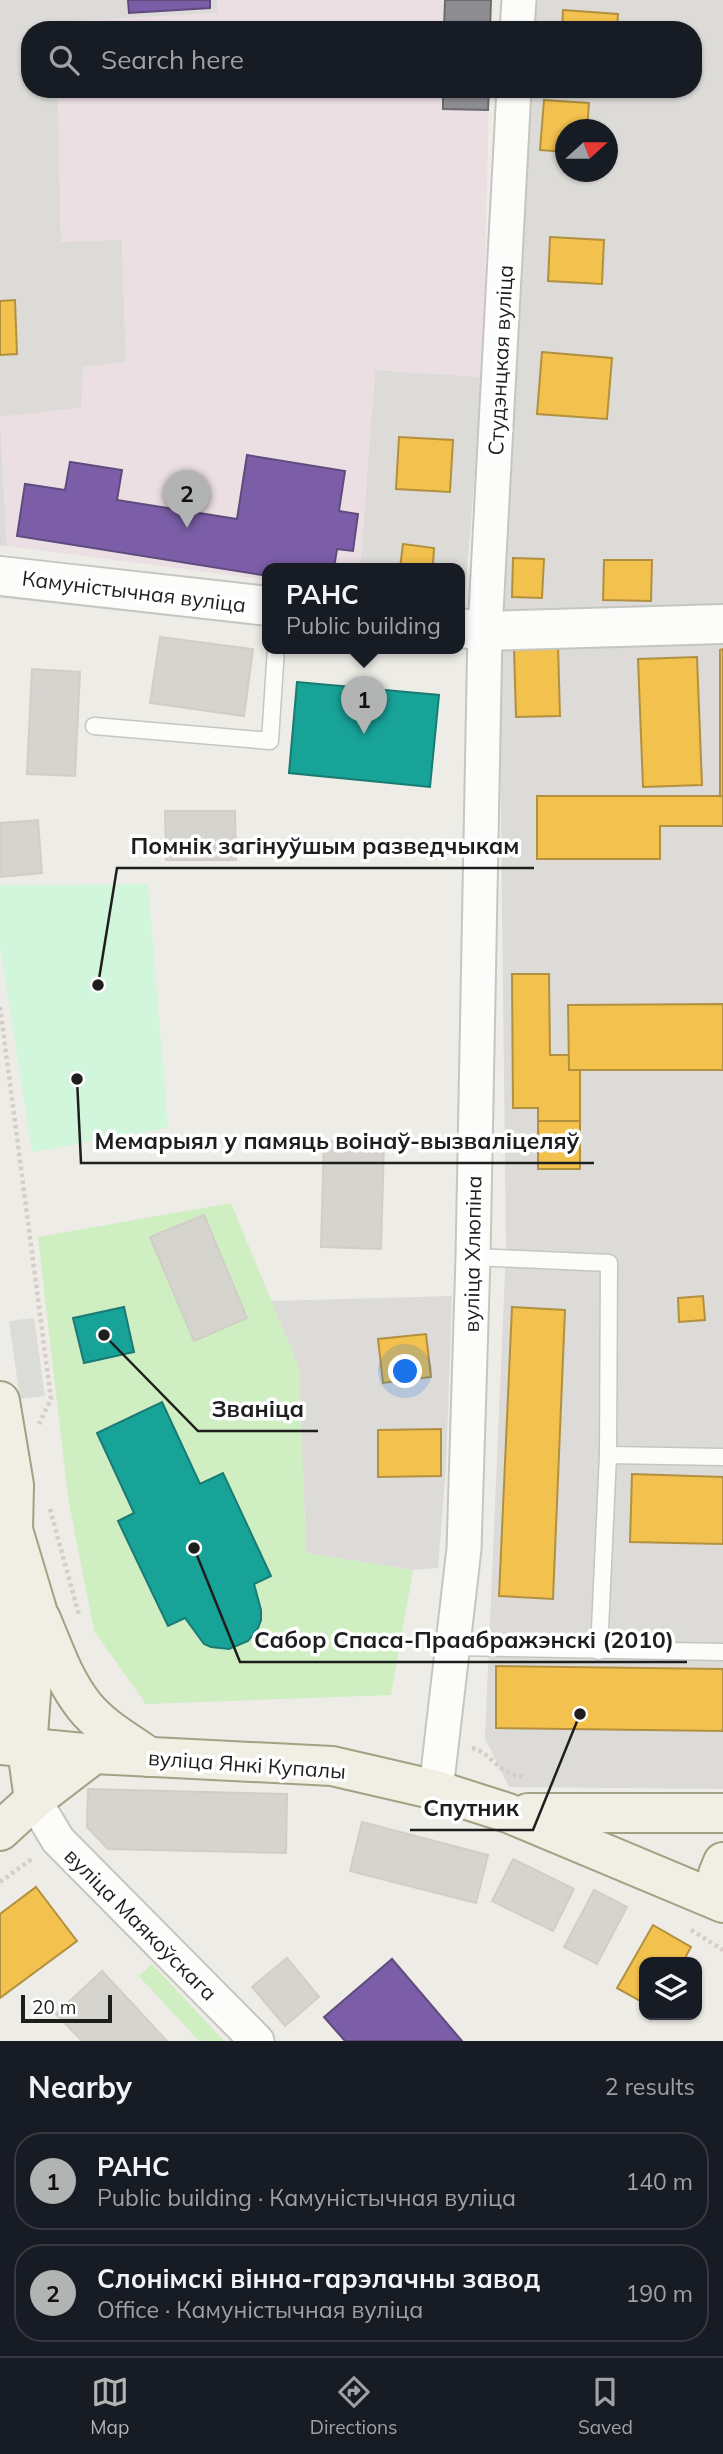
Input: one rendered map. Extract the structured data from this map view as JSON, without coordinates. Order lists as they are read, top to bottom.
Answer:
{
  "streets": {
    "main road": ["вуліца Янкі Купалы"],
    "street": [
      "Студэнцкая вуліца",
      "Камуністычная вуліца",
      "вуліца Хлюпіна",
      "вуліца Маякоўскага"
    ]
  },
  "crossings": [
    ["Студэнцкая вуліца", "вуліца Хлюпіна"],
    ["вуліца Хлюпіна", "вуліца Янкі Купалы"]
  ],
  "places": [
    "Помнік загінуўшым разведчыкам",
    "Мемарыял у памяць воінаў-вызваліцеляў",
    "Званіца",
    "Сабор Спаса-Праабражэнскі (2010)",
    "Спутник"
  ],
  "scale_bar": "20 m",
  "north": "right",
  "page": {
    "search": "Search here",
    "pins": ["2", "1"],
    "popup": ["РАНС", "Public building"],
    "scale": "20 m",
    "heading": ["Nearby", "2 results"],
    "list": [
      {
        "mark": "1",
        "name": "РАНС",
        "note": "Public building · Камуністычная вуліца",
        "value": "140 m"
      },
      {
        "mark": "2",
        "name": "Слонімскі вінна-гарэлачны завод",
        "note": "Office · Камуністычная вуліца",
        "value": "190 m"
      }
    ],
    "nav": ["Map", "Directions", "Saved"]
  }
}
